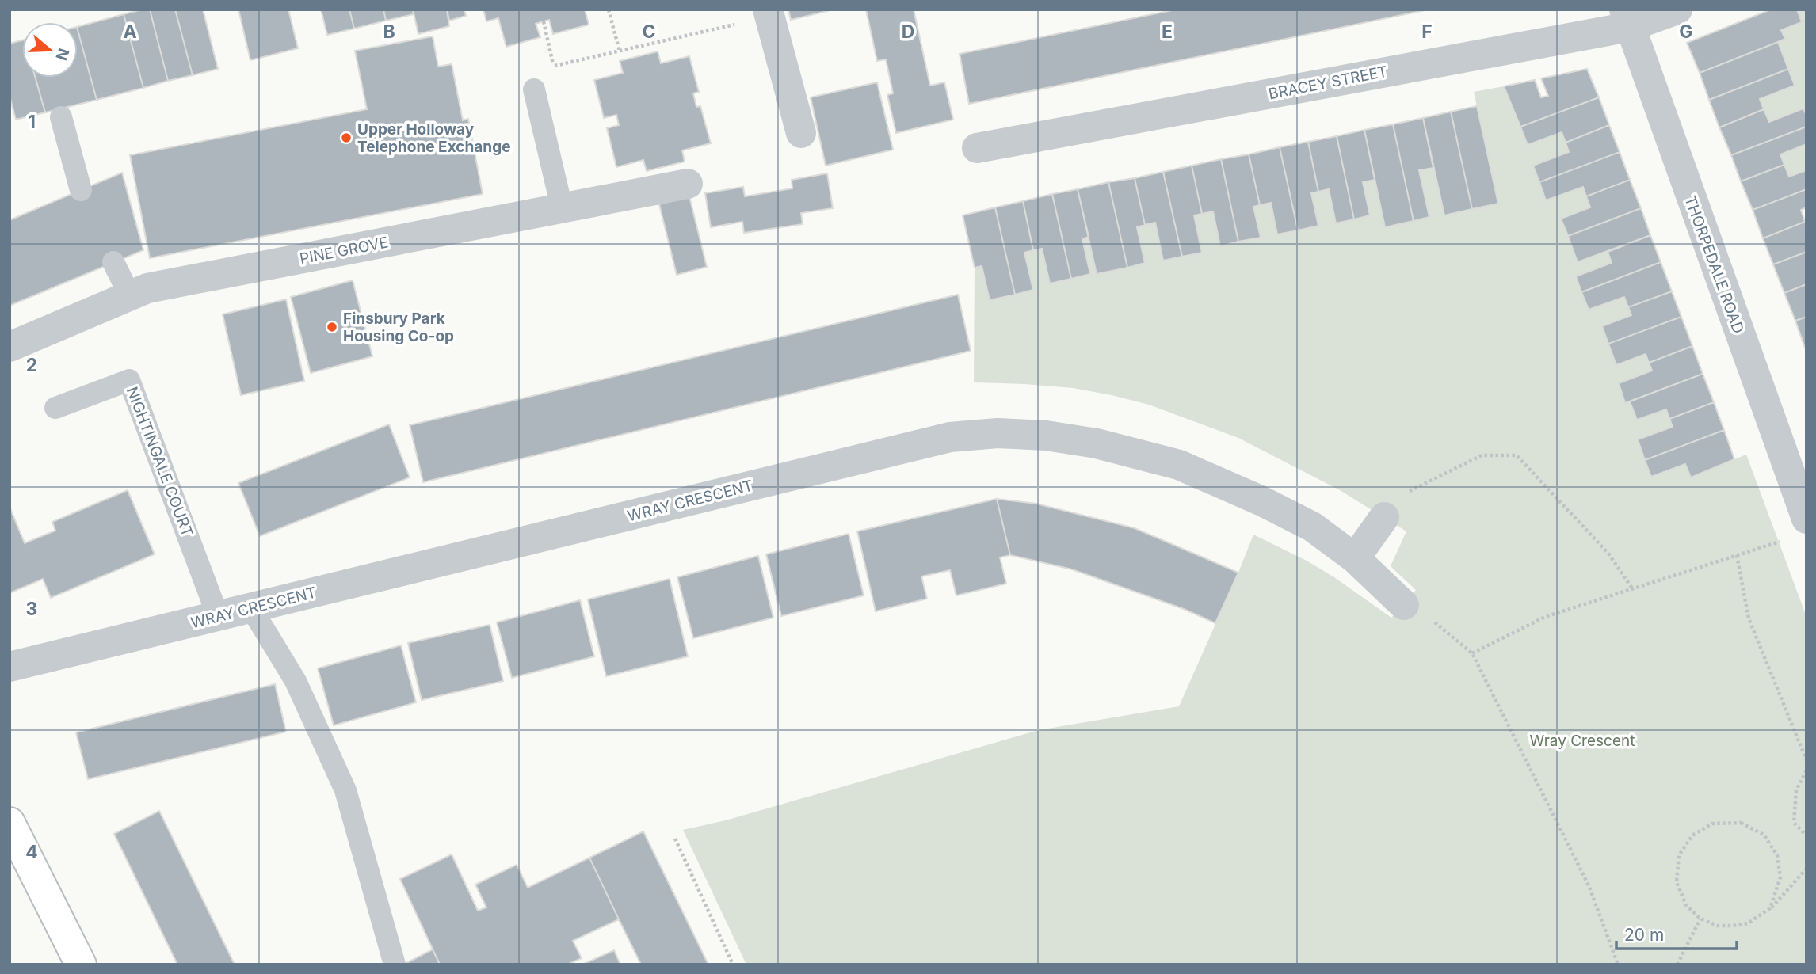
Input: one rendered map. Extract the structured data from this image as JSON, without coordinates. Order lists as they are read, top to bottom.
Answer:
{
  "streets": {
    "street": [
      "BRACEY STREET",
      "PINE GROVE",
      "THORPEDALE ROAD",
      "WRAY CRESCENT"
    ],
    "lane": ["NIGHTINGALE COURT"]
  },
  "crossings": [
    ["BRACEY STREET", "THORPEDALE ROAD"],
    ["NIGHTINGALE COURT", "WRAY CRESCENT"]
  ],
  "parks": ["Wray Crescent"],
  "places": ["Upper Holloway Telephone Exchange", "Finsbury Park Housing Co-op"],
  "scale_bar": "20 m",
  "north": "right",
  "grid": {
    "columns": [
      "A",
      "B",
      "C",
      "D",
      "E",
      "F",
      "G"
    ],
    "rows": [
      "1",
      "2",
      "3",
      "4"
    ]
  }
}
